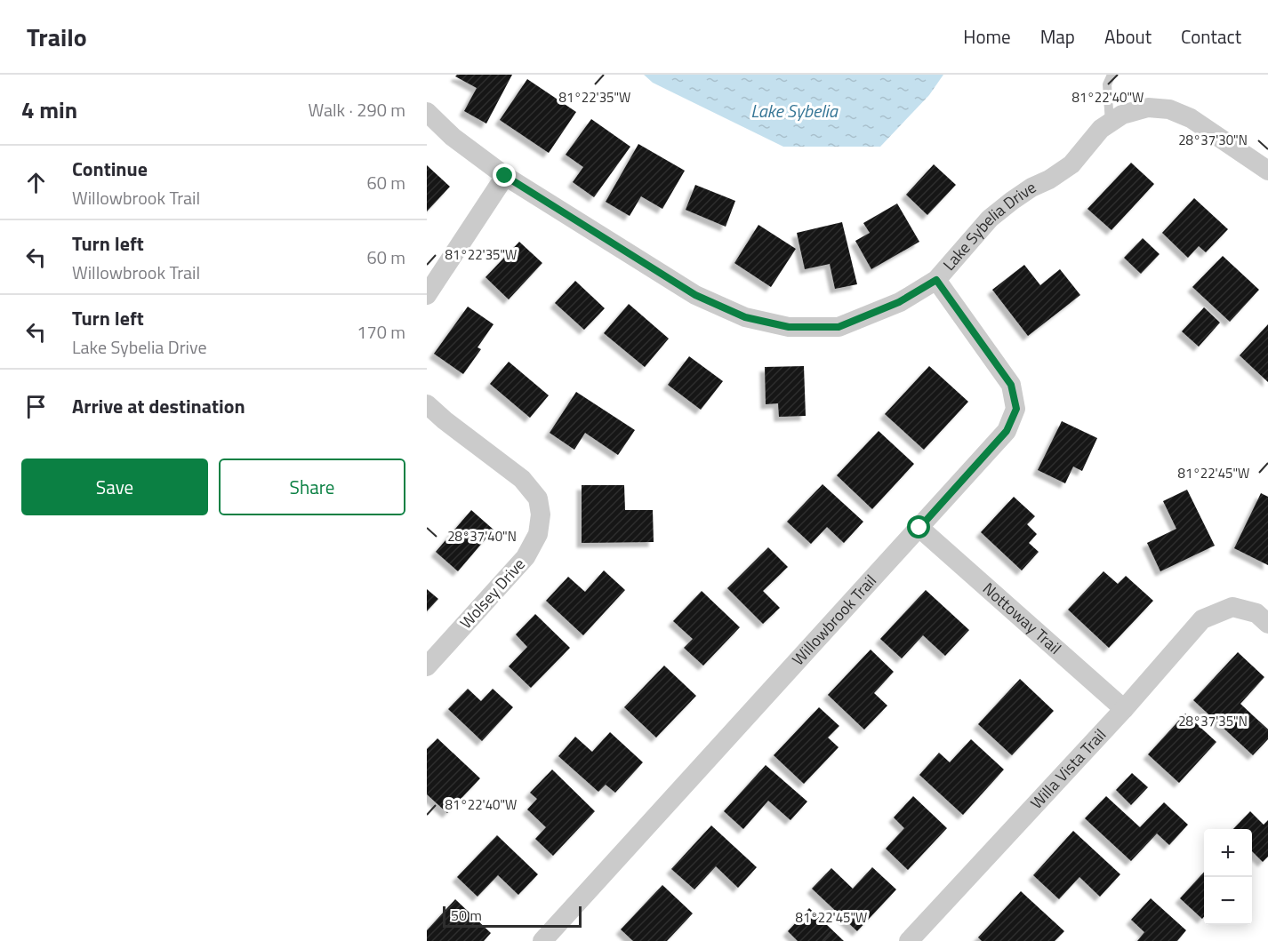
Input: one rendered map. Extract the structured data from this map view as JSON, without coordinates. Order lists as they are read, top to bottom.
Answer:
{
  "streets": {
    "street": [
      "Lake Sybelia Drive",
      "Wolsey Drive",
      "Nottoway Trail",
      "Willowbrook Trail",
      "Willa Vista Trail"
    ]
  },
  "crossings": [
    ["Lake Sybelia Drive", "Willowbrook Trail"],
    ["Nottoway Trail", "Willowbrook Trail"],
    ["Nottoway Trail", "Willa Vista Trail"]
  ],
  "water": ["Lake Sybelia"],
  "scale_bar": "50 m",
  "page": {
    "header": "Trailo",
    "nav": [
      "Home",
      "Map",
      "About",
      "Contact"
    ],
    "heading": ["4 min", "Walk · 290 m"],
    "list": [
      ["Continue", "Willowbrook Trail", "60 m"],
      ["Turn left", "Willowbrook Trail", "60 m"],
      ["Turn left", "Lake Sybelia Drive", "170 m"],
      "Arrive at destination"
    ],
    "buttons": ["Save", "Share"],
    "map_buttons": ["+", "−"],
    "scale": "50 m"
  },
  "coordinates": [
    "81°22'35\"W",
    "81°22'40\"W",
    "28°37'30\"N",
    "81°22'45\"W",
    "28°37'40\"N",
    "28°37'35\"N"
  ]
}
